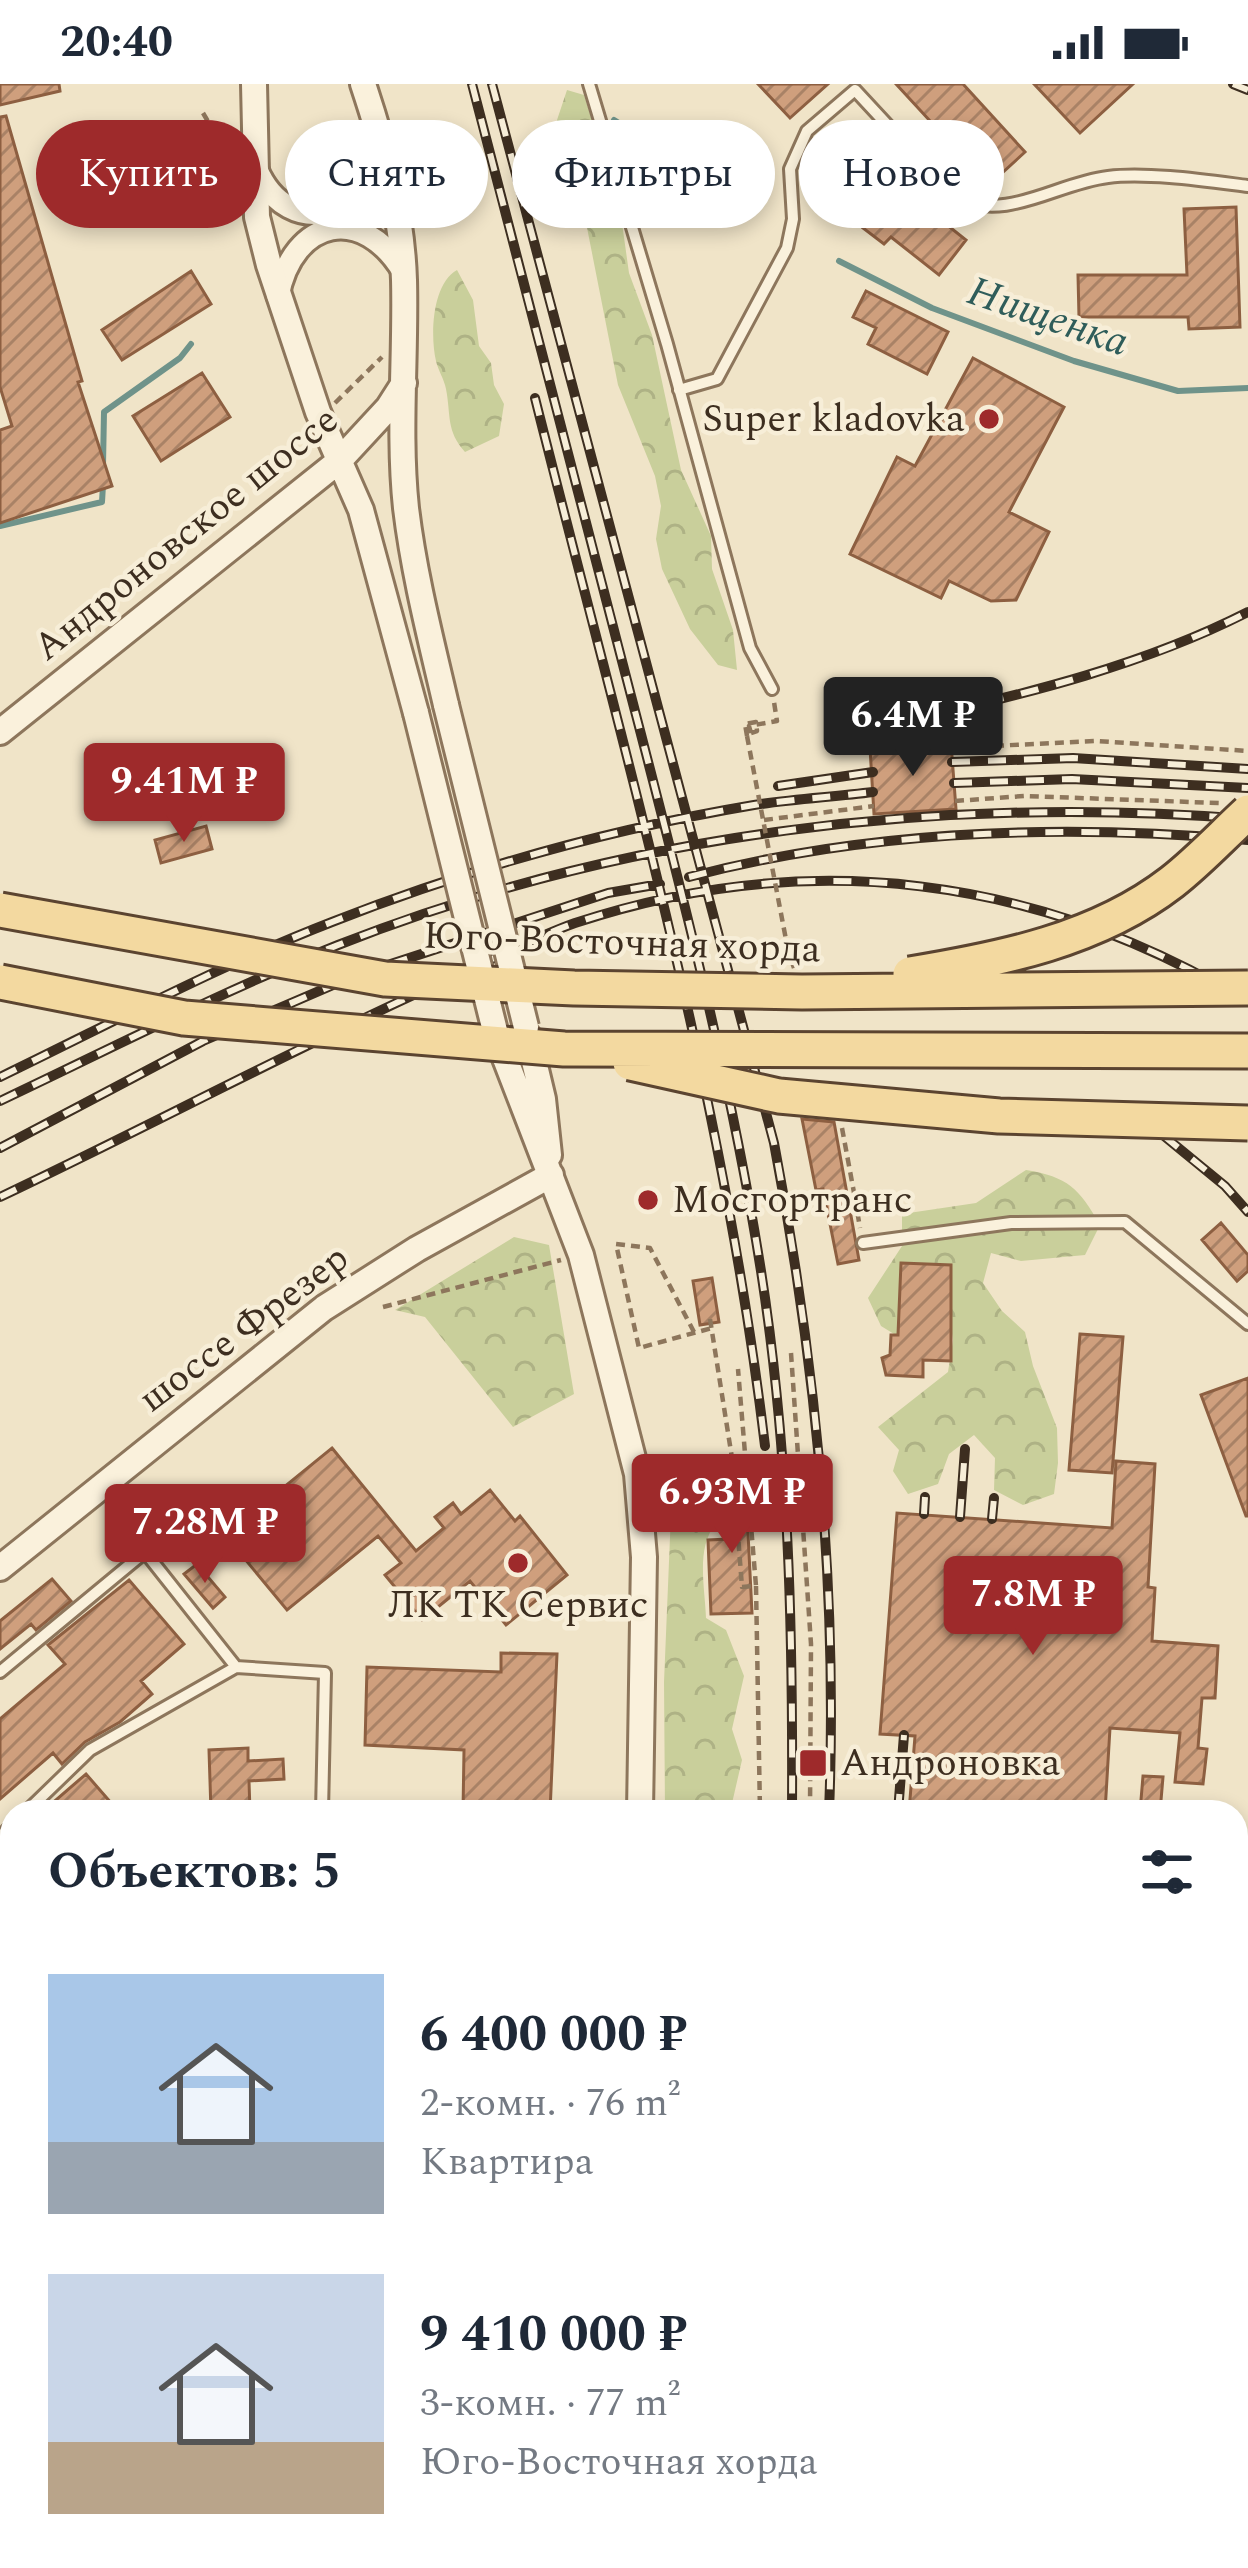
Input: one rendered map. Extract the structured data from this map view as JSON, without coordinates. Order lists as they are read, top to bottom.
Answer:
{
  "streets": {
    "main road": ["Юго-Восточная хорда"],
    "street": ["Андроновское шоссе", "шоссе Фрезер"]
  },
  "water": ["Нищенка"],
  "places": {
    "other": ["Super kladovka", "Мосгортранс", "ЛК ТК Сервис"],
    "transit": ["Андроновка"]
  },
  "page": {
    "status": "20:40",
    "chip": [
      "Купить",
      "Снять",
      "Фильтры",
      "Новое"
    ],
    "price": [
      "6.4M ₽",
      "9.41M ₽",
      "6.93M ₽",
      "7.28M ₽",
      "7.8M ₽"
    ],
    "heading": "Объектов: 5",
    "list": [
      {
        "name": "6 400 000 ₽",
        "note": "2-комн. · 76 m² · Квартира"
      },
      {
        "name": "9 410 000 ₽",
        "note": "3-комн. · 77 m² · Юго-Восточная хорда"
      }
    ]
  }
}
